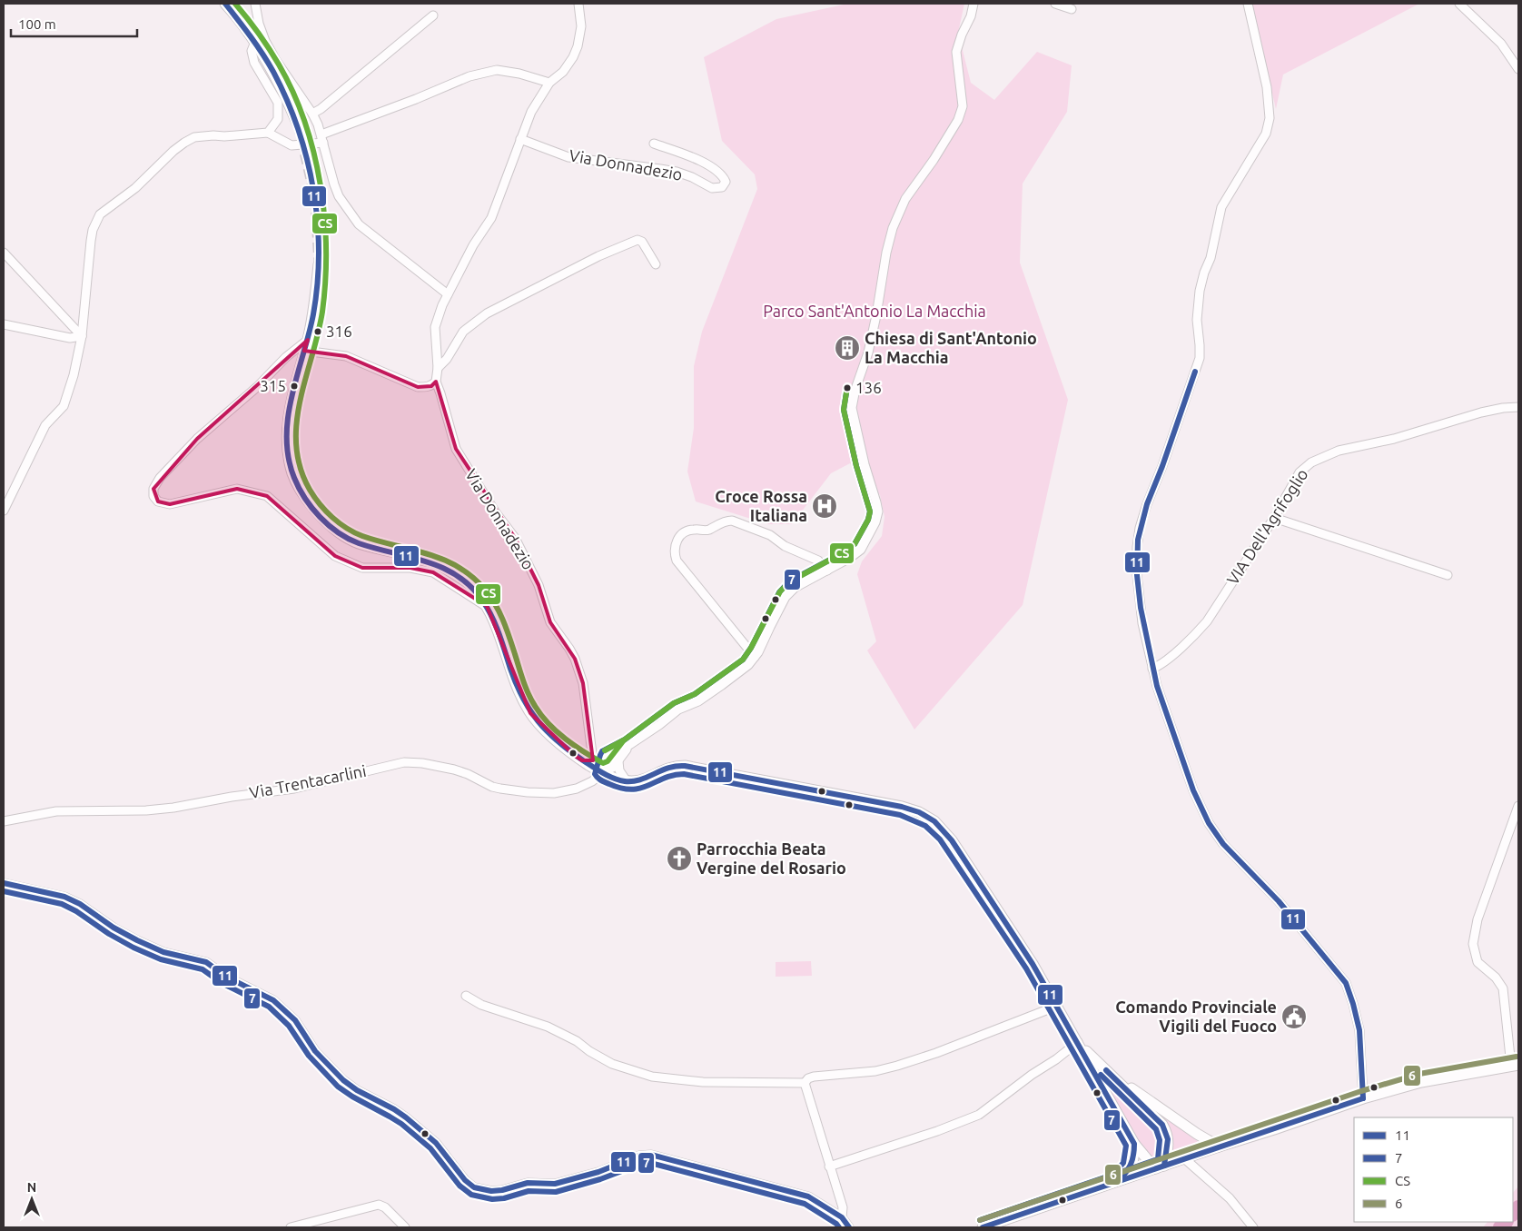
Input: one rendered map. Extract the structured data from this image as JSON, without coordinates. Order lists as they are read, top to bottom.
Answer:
{
  "streets": {
    "street": ["Via Donnadezio", "VIA Dell'Agrifoglio", "Via Trentacarlini"]
  },
  "parks": ["Parco Sant'Antonio La Macchia"],
  "places": {
    "other": ["316", "315", "136"],
    "building": ["Chiesa di Sant'Antonio La Macchia"],
    "hospital": ["Croce Rossa Italiana"],
    "church": ["Parrocchia Beata Vergine del Rosario"],
    "public building": ["Comando Provinciale Vigili del Fuoco"]
  },
  "lines": [
    "transit line 11",
    "transit line CS",
    "transit line 7",
    "transit line 6"
  ],
  "legend": [
    "11",
    "7",
    "CS",
    "6"
  ],
  "scale_bar": "100 m",
  "north": "top"
}
